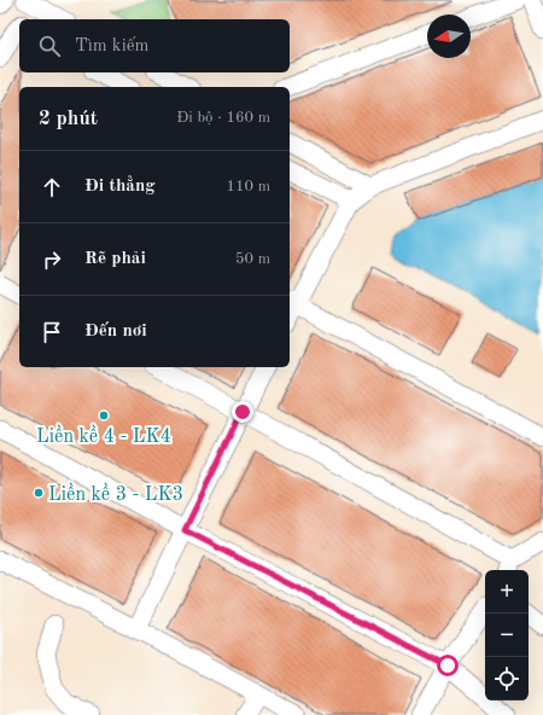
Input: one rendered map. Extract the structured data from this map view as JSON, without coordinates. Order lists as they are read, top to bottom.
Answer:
{
  "places": ["Liền kề 4 - LK4", "Liền kề 3 - LK3"],
  "north": "left",
  "page": {
    "search": "Tìm kiếm",
    "heading": ["2 phút", "Đi bộ · 160 m"],
    "list": [
      ["Đi thẳng", "110 m"],
      ["Rẽ phải", "50 m"],
      "Đến nơi"
    ],
    "map_buttons": ["+", "−"]
  }
}
